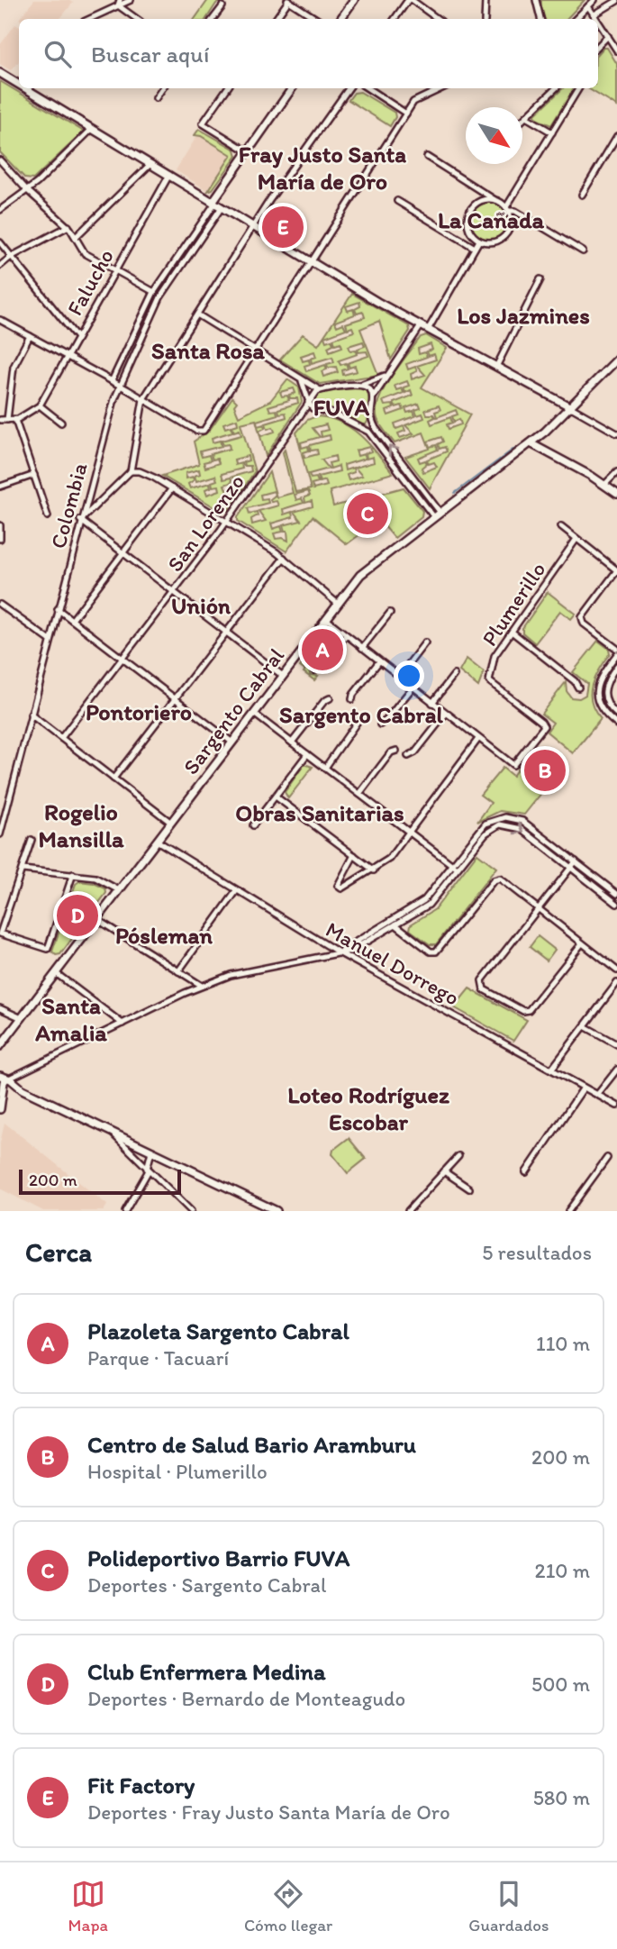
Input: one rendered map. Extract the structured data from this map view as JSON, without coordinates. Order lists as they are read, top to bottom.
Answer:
{
  "streets": {
    "main road": ["Sargento Cabral"],
    "street": [
      "Falucho",
      "Colombia",
      "San Lorenzo",
      "Plumerillo",
      "Manuel Dorrego"
    ]
  },
  "crossings": [
    ["Sargento Cabral", "Manuel Dorrego"]
  ],
  "districts": [
    "Fray Justo Santa María de Oro",
    "La Cañada",
    "Los Jazmines",
    "Santa Rosa",
    "FUVA",
    "Unión",
    "Pontoriero",
    "Sargento Cabral",
    "Rogelio Mansilla",
    "Obras Sanitarias",
    "Pósleman",
    "Santa Amalia",
    "Loteo Rodríguez Escobar"
  ],
  "scale_bar": "200 m",
  "north": "bottom right",
  "page": {
    "search": "Buscar aquí",
    "pins": [
      "E",
      "C",
      "A",
      "B",
      "D"
    ],
    "scale": "200 m",
    "heading": ["Cerca", "5 resultados"],
    "list": [
      {
        "mark": "A",
        "name": "Plazoleta Sargento Cabral",
        "note": "Parque · Tacuarí",
        "value": "110 m"
      },
      {
        "mark": "B",
        "name": "Centro de Salud Bario Aramburu",
        "note": "Hospital · Plumerillo",
        "value": "200 m"
      },
      {
        "mark": "C",
        "name": "Polideportivo Barrio FUVA",
        "note": "Deportes · Sargento Cabral",
        "value": "210 m"
      },
      {
        "mark": "D",
        "name": "Club Enfermera Medina",
        "note": "Deportes · Bernardo de Monteagudo",
        "value": "500 m"
      },
      {
        "mark": "E",
        "name": "Fit Factory",
        "note": "Deportes · Fray Justo Santa María de Oro",
        "value": "580 m"
      }
    ],
    "nav": ["Mapa", "Cómo llegar", "Guardados"]
  }
}
